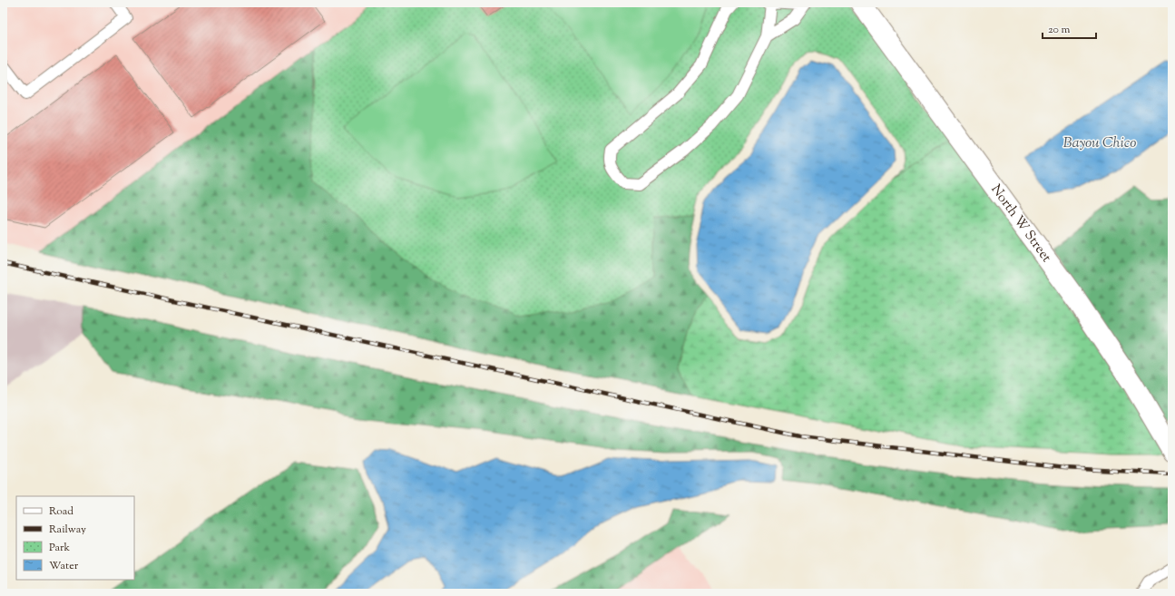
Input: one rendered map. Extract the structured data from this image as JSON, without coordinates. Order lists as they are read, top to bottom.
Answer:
{
  "streets": {
    "main road": ["North W Street"]
  },
  "water": ["Bayou Chico"],
  "legend": [
    "Road",
    "Railway",
    "Park",
    "Water"
  ],
  "scale_bar": "20 m"
}
